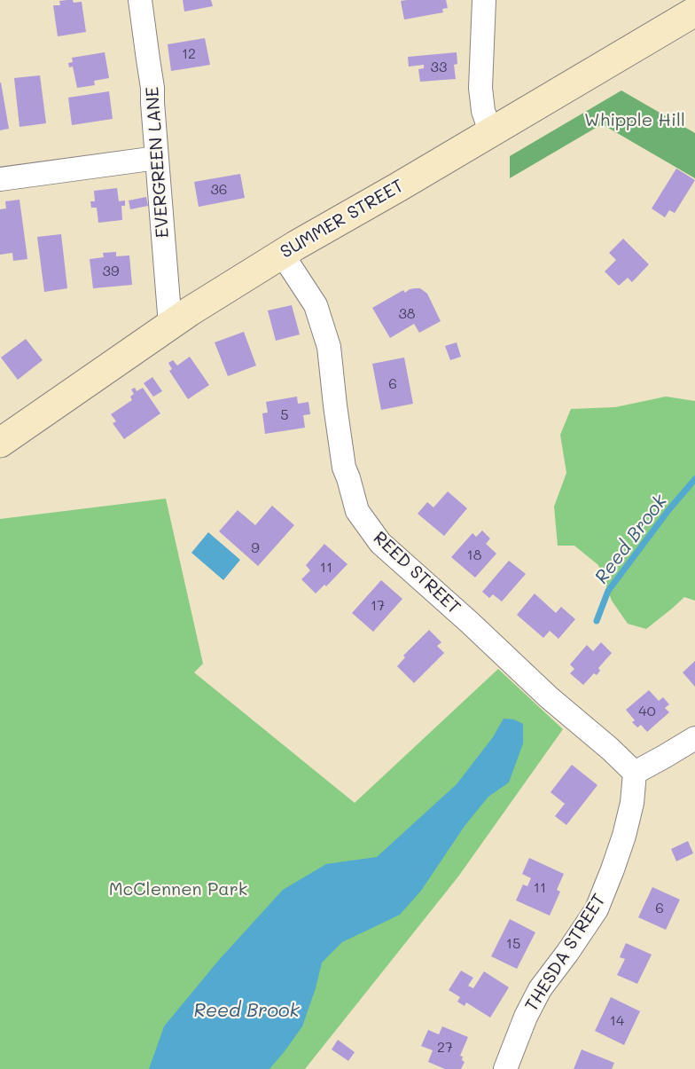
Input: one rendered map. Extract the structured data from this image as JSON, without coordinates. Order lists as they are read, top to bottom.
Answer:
{
  "streets": {
    "main road": ["SUMMER STREET"],
    "street": ["EVERGREEN LANE", "REED STREET", "THESDA STREET"]
  },
  "crossings": [
    ["EVERGREEN LANE", "SUMMER STREET"],
    ["SUMMER STREET", "REED STREET"],
    ["REED STREET", "THESDA STREET"]
  ],
  "water": ["Reed Brook"],
  "parks": ["Whipple Hill", "McClennen Park"],
  "house_numbers": [
    "12",
    "33",
    "36",
    "39",
    "38",
    "6",
    "5",
    "9",
    "18",
    "11",
    "17",
    "40",
    "11",
    "6",
    "15",
    "14",
    "27"
  ]
}
